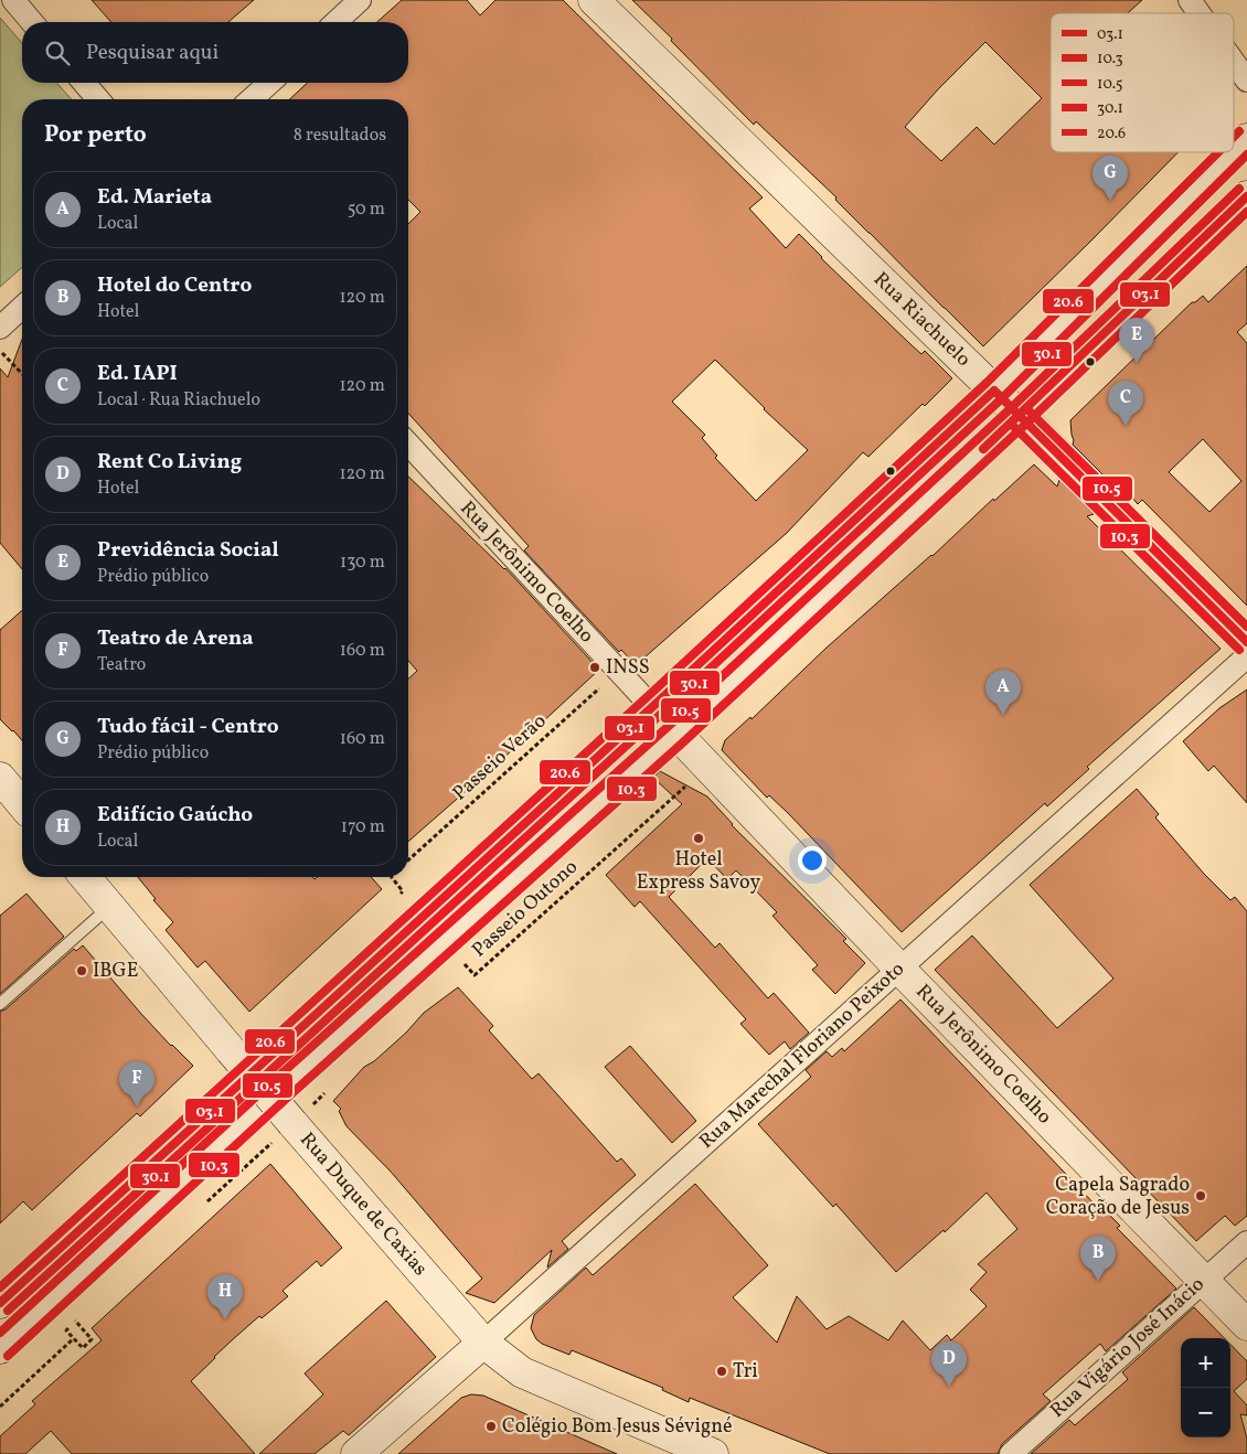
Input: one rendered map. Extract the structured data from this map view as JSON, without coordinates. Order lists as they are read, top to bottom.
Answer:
{
  "streets": {
    "main road": [
      "Rua Riachuelo",
      "Rua Jerônimo Coelho",
      "Rua Marechal Floriano Peixoto",
      "Rua Duque de Caxias"
    ],
    "street": ["Rua Vigário José Inácio"],
    "path": ["Passeio Verão", "Passeio Outono"]
  },
  "crossings": [
    ["Rua Jerônimo Coelho", "Passeio Verão"],
    ["Rua Jerônimo Coelho", "Passeio Outono"],
    ["Rua Jerônimo Coelho", "Rua Marechal Floriano Peixoto"],
    ["Rua Jerônimo Coelho", "Rua Vigário José Inácio"],
    ["Rua Marechal Floriano Peixoto", "Rua Duque de Caxias"]
  ],
  "places": [
    "INSS",
    "Hotel Express Savoy",
    "IBGE",
    "Capela Sagrado Coração de Jesus",
    "Tri",
    "Colégio Bom Jesus Sévigné"
  ],
  "lines": [
    "transit line 20.6",
    "transit line 30.1",
    "transit line 10.5",
    "transit line 03.1",
    "transit line 10.3"
  ],
  "legend": [
    "03.1",
    "10.3",
    "10.5",
    "30.1",
    "20.6"
  ],
  "page": {
    "search": "Pesquisar aqui",
    "heading": ["Por perto", "8 resultados"],
    "pins": [
      "G",
      "E",
      "C",
      "A",
      "F",
      "B",
      "H",
      "D"
    ],
    "list": [
      {
        "mark": "A",
        "name": "Ed. Marieta",
        "note": "Local",
        "value": "50 m"
      },
      {
        "mark": "B",
        "name": "Hotel do Centro",
        "note": "Hotel",
        "value": "120 m"
      },
      {
        "mark": "C",
        "name": "Ed. IAPI",
        "note": "Local · Rua Riachuelo",
        "value": "120 m"
      },
      {
        "mark": "D",
        "name": "Rent Co Living",
        "note": "Hotel",
        "value": "120 m"
      },
      {
        "mark": "E",
        "name": "Previdência Social",
        "note": "Prédio público",
        "value": "130 m"
      },
      {
        "mark": "F",
        "name": "Teatro de Arena",
        "note": "Teatro",
        "value": "160 m"
      },
      {
        "mark": "G",
        "name": "Tudo fácil - Centro",
        "note": "Prédio público",
        "value": "160 m"
      },
      {
        "mark": "H",
        "name": "Edifício Gaúcho",
        "note": "Local",
        "value": "170 m"
      }
    ],
    "map_buttons": ["+", "−"]
  }
}
